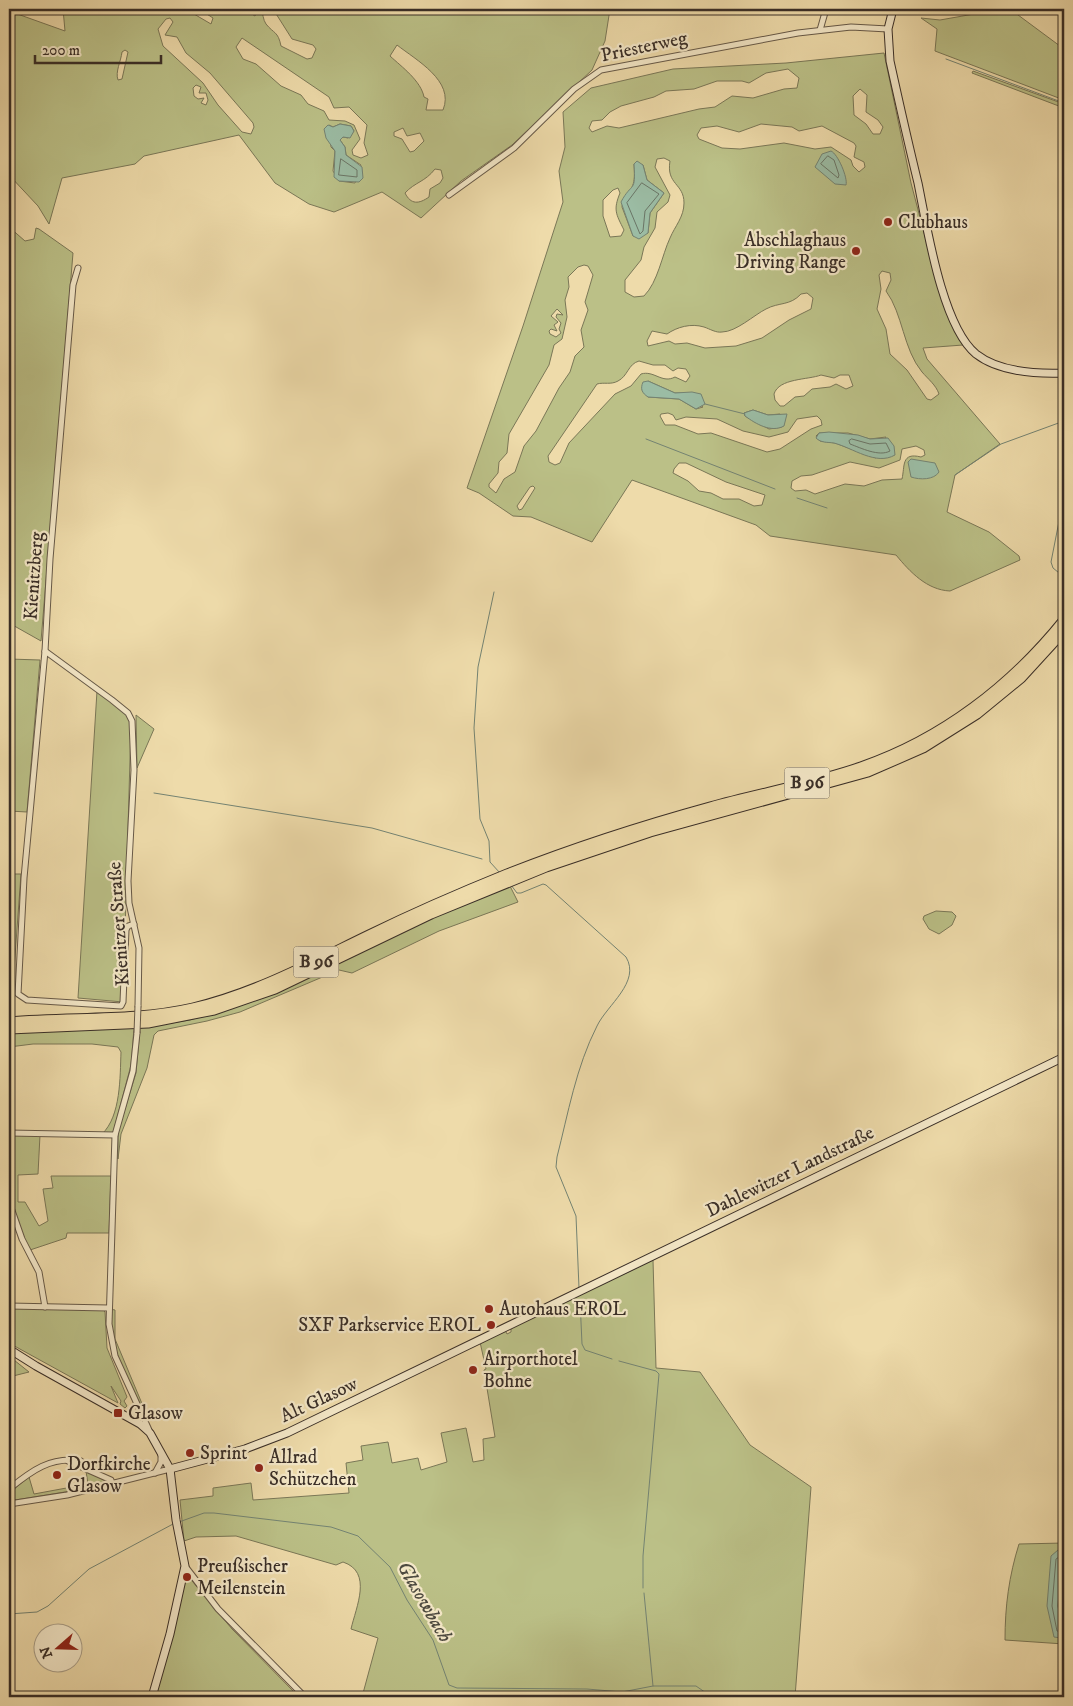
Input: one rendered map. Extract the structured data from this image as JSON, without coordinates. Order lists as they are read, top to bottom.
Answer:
{
  "streets": {
    "highway": ["B 96"],
    "street": [
      "Priesterweg",
      "Kienitzberg",
      "Kienitzer Straße",
      "Dahlewitzer Landstraße",
      "Alt Glasow"
    ]
  },
  "crossings": [
    ["Kienitzberg", "Kienitzer Straße"],
    ["Dahlewitzer Landstraße", "Alt Glasow"]
  ],
  "water": ["Glasowbach"],
  "places": {
    "other": [
      "Clubhaus",
      "Abschlaghaus Driving Range",
      "Autohaus EROL",
      "SXF Parkservice EROL",
      "Airporthotel Bohne",
      "Sprint",
      "Allrad Schützchen",
      "Dorfkirche Glasow",
      "Preußischer Meilenstein"
    ],
    "transit": ["Glasow"]
  },
  "scale_bar": "200 m",
  "north": "left"
}
